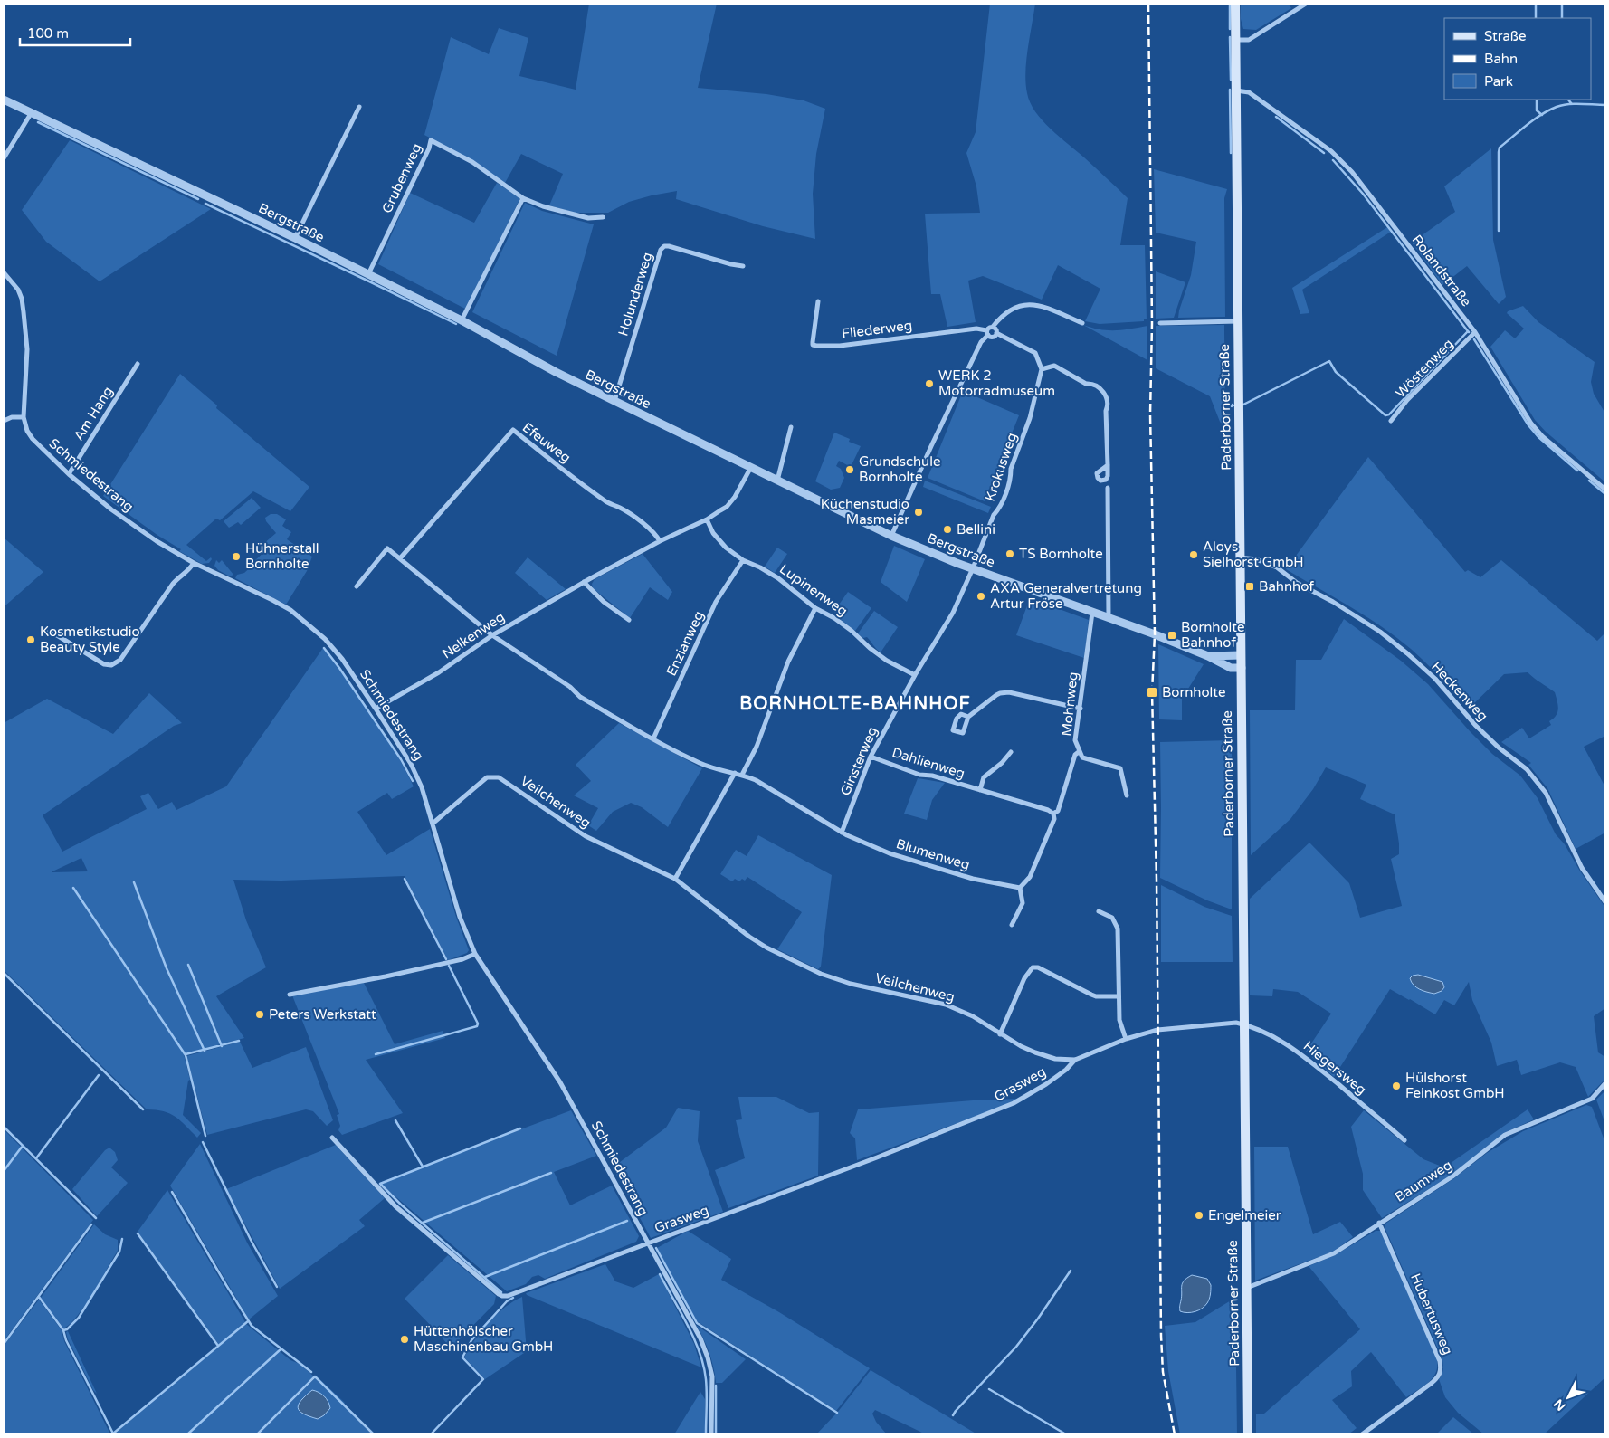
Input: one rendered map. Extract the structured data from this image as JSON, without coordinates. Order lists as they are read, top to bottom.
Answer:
{
  "streets": {
    "main road": ["Paderborner Straße"],
    "street": [
      "Grubenweg",
      "Bergstraße",
      "Rolandstraße",
      "Holunderweg",
      "Fliederweg",
      "Wöstenweg",
      "Am Hang",
      "Efeuweg",
      "Krokusweg",
      "Schmiedestrang",
      "Lupinenweg",
      "Nelkenweg",
      "Enzianweg",
      "Heckenweg",
      "Mohnweg",
      "Ginsterweg",
      "Dahlienweg",
      "Veilchenweg",
      "Blumenweg",
      "Hiegersweg",
      "Grasweg",
      "Baumweg",
      "Hubertusweg"
    ]
  },
  "crossings": [
    ["Grubenweg", "Bergstraße"],
    ["Bergstraße", "Holunderweg"],
    ["Bergstraße", "Paderborner Straße"],
    ["Bergstraße", "Krokusweg"],
    ["Bergstraße", "Nelkenweg"],
    ["Bergstraße", "Mohnweg"],
    ["Bergstraße", "Ginsterweg"],
    ["Rolandstraße", "Wöstenweg"],
    ["Rolandstraße", "Paderborner Straße"],
    ["Paderborner Straße", "Heckenweg"],
    ["Paderborner Straße", "Veilchenweg"],
    ["Paderborner Straße", "Hiegersweg"],
    ["Paderborner Straße", "Baumweg"],
    ["Am Hang", "Schmiedestrang"],
    ["Efeuweg", "Nelkenweg"],
    ["Krokusweg", "Ginsterweg"],
    ["Schmiedestrang", "Nelkenweg"],
    ["Schmiedestrang", "Veilchenweg"],
    ["Schmiedestrang", "Grasweg"],
    ["Lupinenweg", "Nelkenweg"],
    ["Lupinenweg", "Enzianweg"],
    ["Lupinenweg", "Ginsterweg"],
    ["Ginsterweg", "Dahlienweg"],
    ["Ginsterweg", "Blumenweg"],
    ["Veilchenweg", "Hiegersweg"],
    ["Veilchenweg", "Grasweg"],
    ["Baumweg", "Hubertusweg"]
  ],
  "districts": ["BORNHOLTE-BAHNHOF"],
  "places": {
    "other": [
      "WERK 2 Motorradmuseum",
      "Grundschule Bornholte",
      "Küchenstudio Masmeier",
      "Bellini",
      "TS Bornholte",
      "Aloys Sielhorst GmbH",
      "Hühnerstall Bornholte",
      "AXA Generalvertretung Artur Fröse",
      "Kosmetikstudio Beauty Style",
      "Peters Werkstatt",
      "Hülshorst Feinkost GmbH",
      "Engelmeier",
      "Hüttenhölscher Maschinenbau GmbH"
    ],
    "transit": ["Bahnhof", "Bornholte Bahnhof", "Bornholte"]
  },
  "legend": ["Straße", "Bahn", "Park"],
  "scale_bar": "100 m",
  "north": "bottom left"
}
